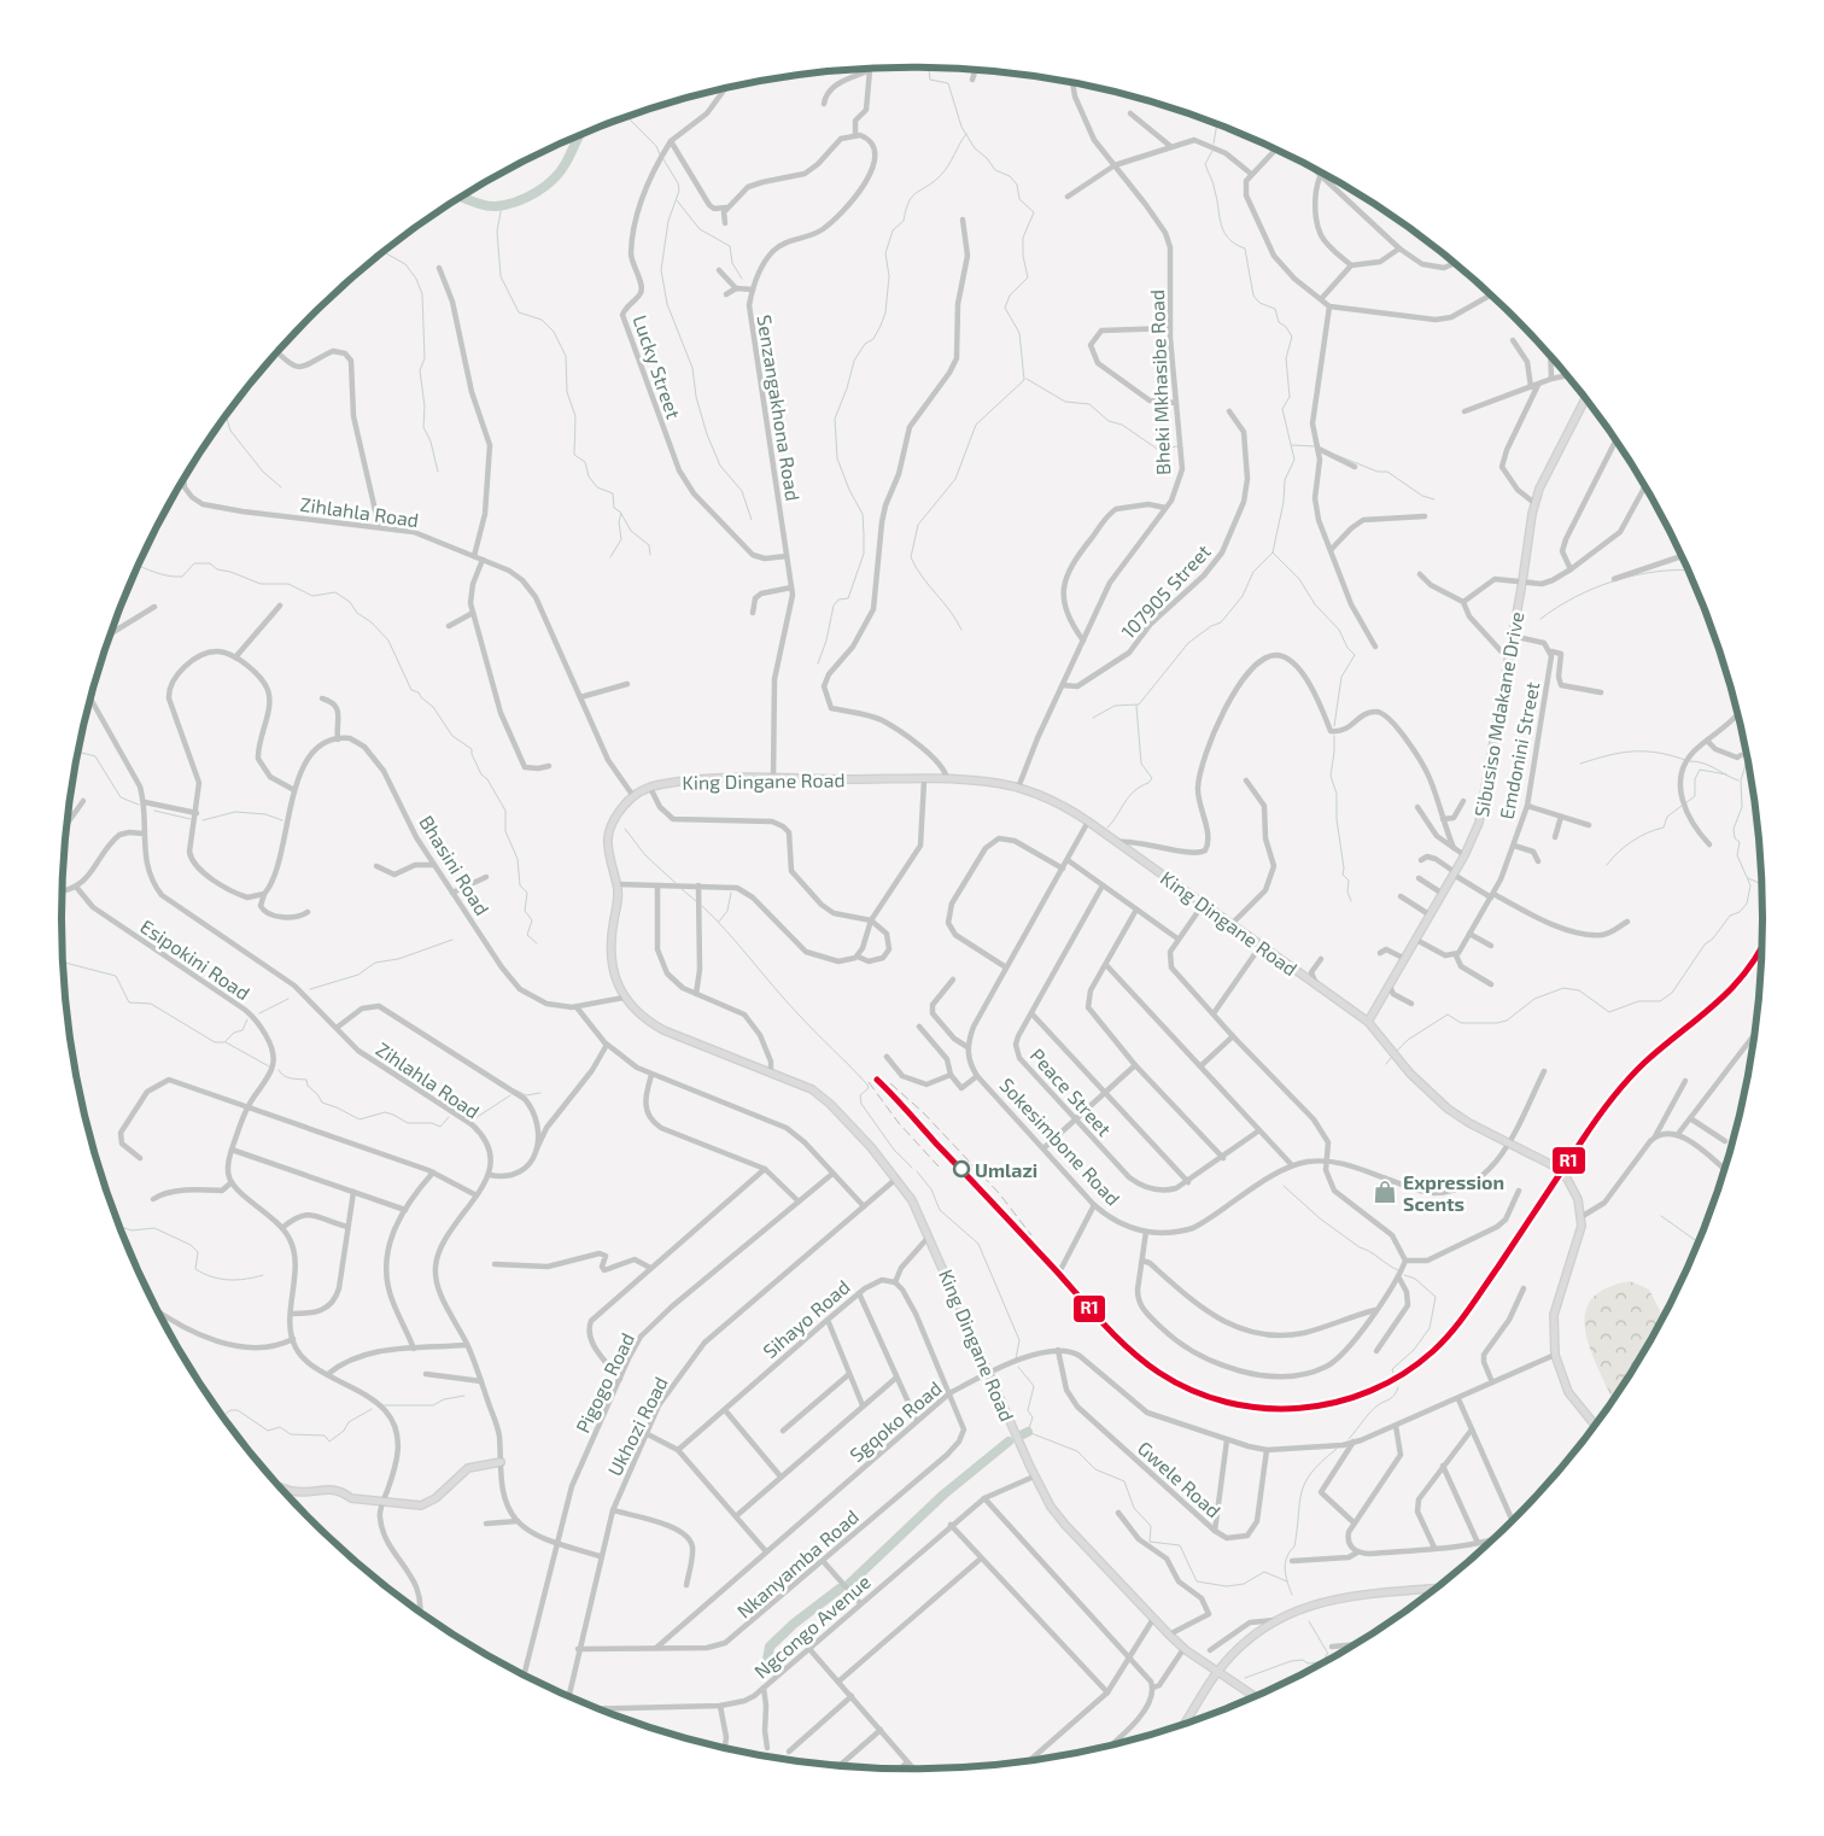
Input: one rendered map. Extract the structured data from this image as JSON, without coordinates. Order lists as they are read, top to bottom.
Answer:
{
  "streets": {
    "street": [
      "Lucky Street",
      "Bheki Mkhasibe Road",
      "Senzangakhona Road",
      "Zihlahla Road",
      "107905 Street",
      "Sibusiso Mdakane Drive",
      "Emdonini Street",
      "King Dingane Road",
      "Bhasini Road",
      "Esipokini Road",
      "Peace Street",
      "Sokesimbone Road",
      "Sihayo Road",
      "Pigogo Road",
      "Sgqoko Road",
      "Ukhozi Road",
      "Gwele Road",
      "Nkanyamba Road",
      "Ngcongo Avenue"
    ]
  },
  "crossings": [
    ["Lucky Street", "Senzangakhona Road"],
    ["Bheki Mkhasibe Road", "107905 Street"],
    ["Bheki Mkhasibe Road", "King Dingane Road"],
    ["Senzangakhona Road", "King Dingane Road"],
    ["Zihlahla Road", "King Dingane Road"],
    ["Sibusiso Mdakane Drive", "King Dingane Road"],
    ["King Dingane Road", "Bhasini Road"],
    ["King Dingane Road", "Sokesimbone Road"],
    ["King Dingane Road", "Sgqoko Road"],
    ["King Dingane Road", "Ukhozi Road"],
    ["King Dingane Road", "Ngcongo Avenue"],
    ["Sgqoko Road", "Gwele Road"],
    ["Sgqoko Road", "Nkanyamba Road"],
    ["Ukhozi Road", "Nkanyamba Road"]
  ],
  "places": {
    "other": ["Umlazi"],
    "shop": ["Expression Scents"]
  },
  "lines": ["transit line R1"]
}
